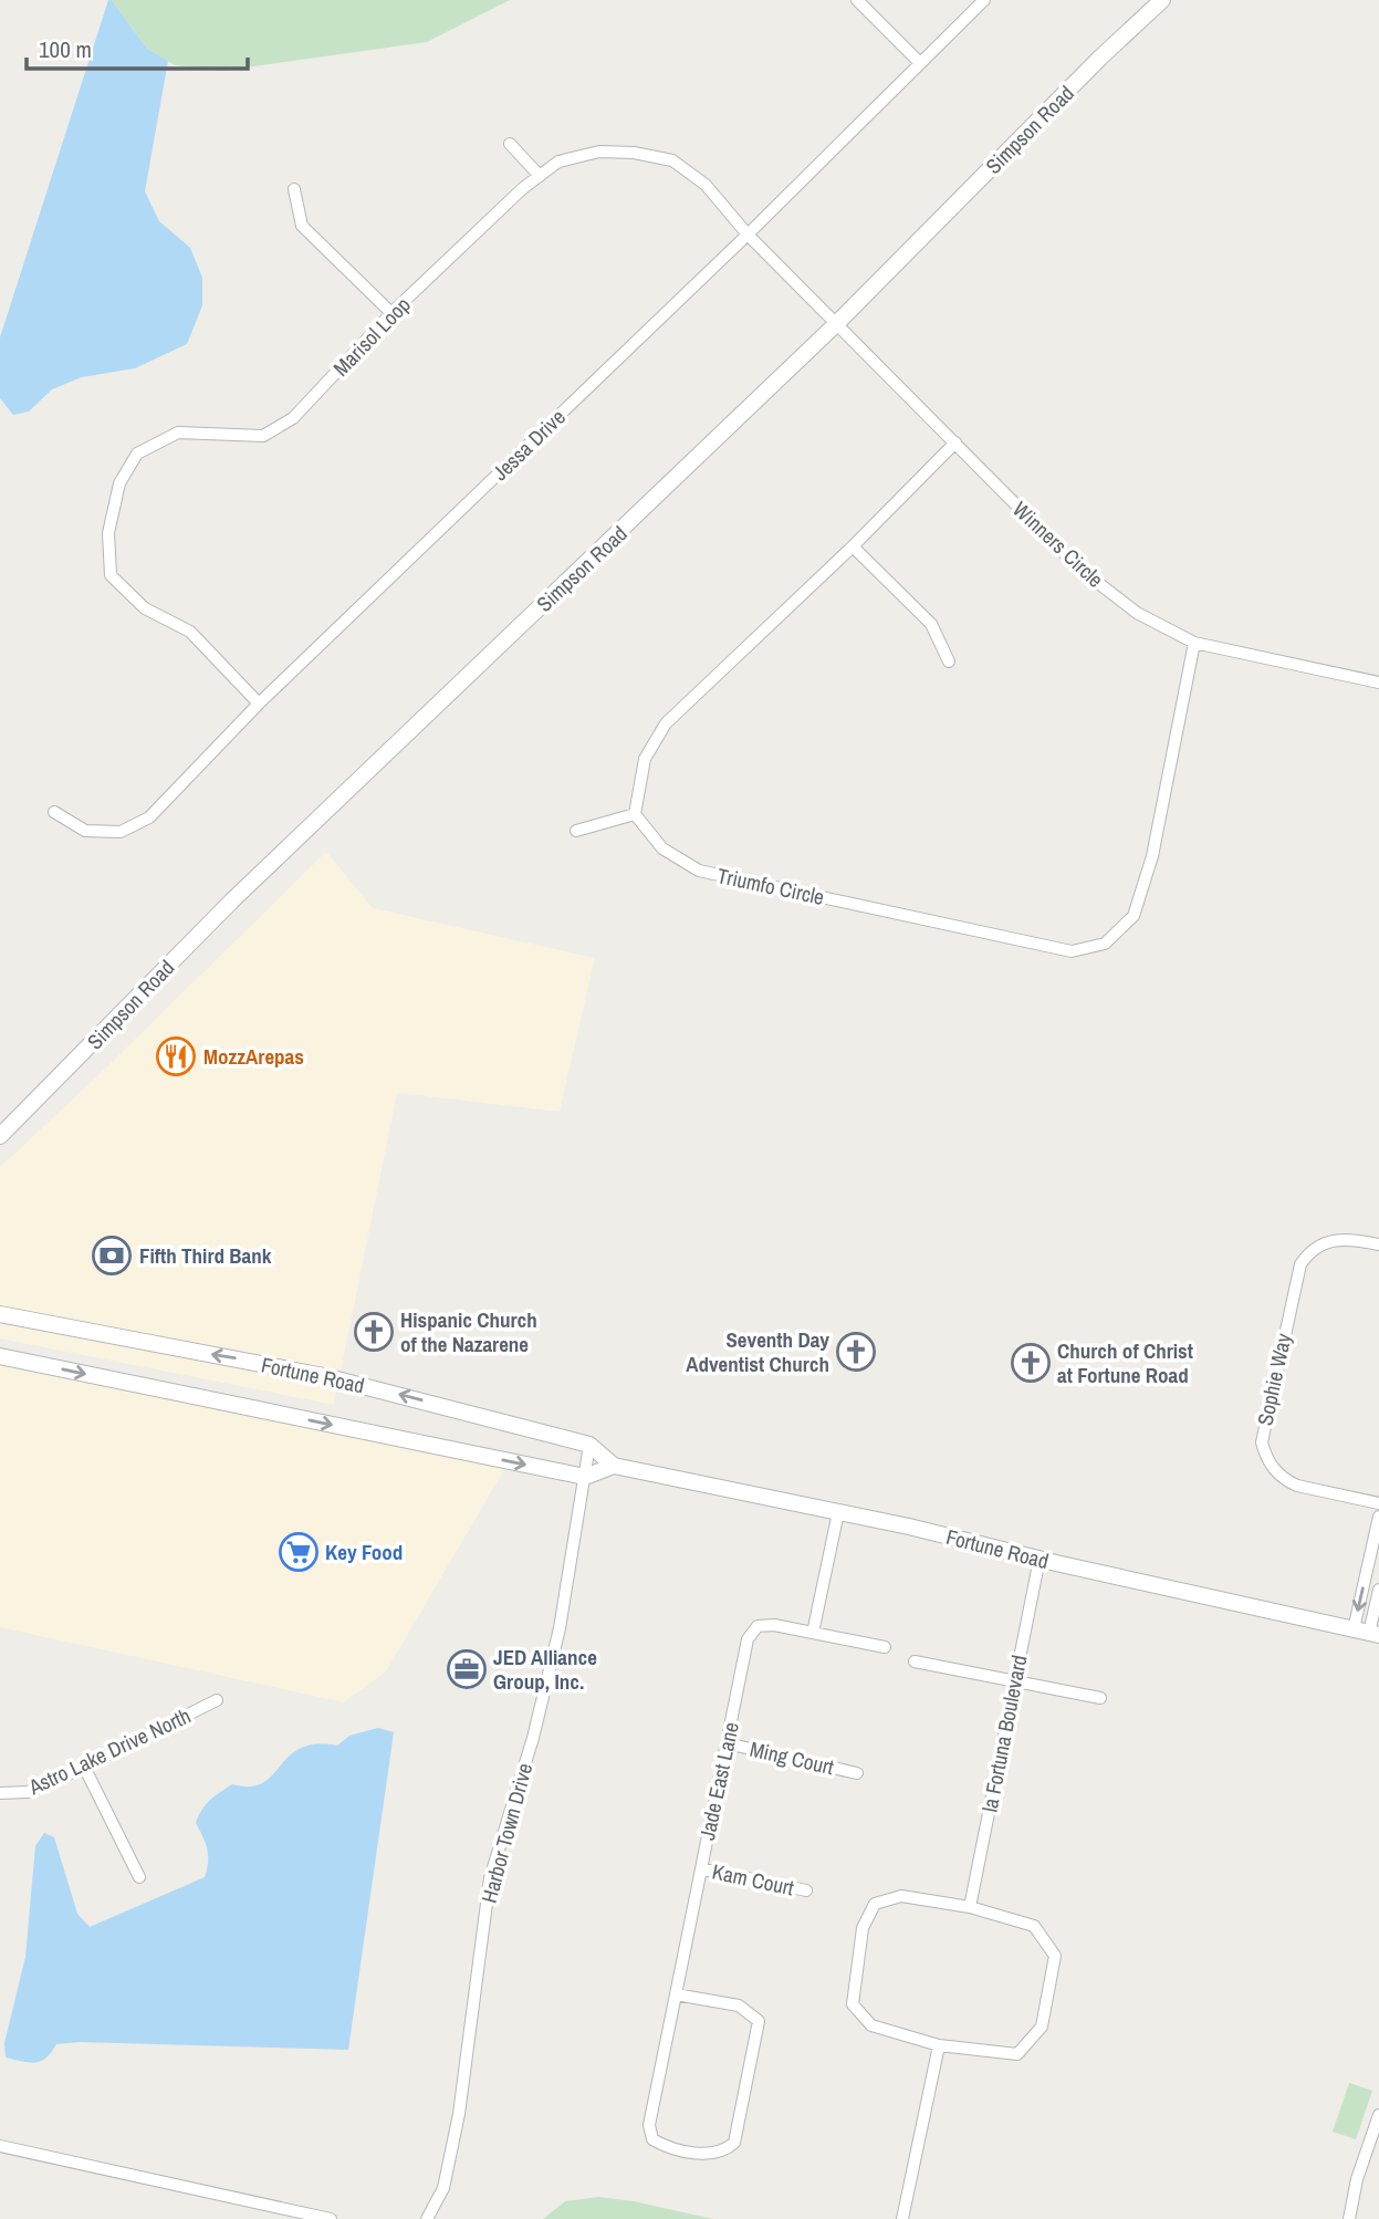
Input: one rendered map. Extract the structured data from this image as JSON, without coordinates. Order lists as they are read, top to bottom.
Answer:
{
  "streets": {
    "street": [
      "Simpson Road",
      "Marisol Loop",
      "Jessa Drive",
      "Winners Circle",
      "Triumfo Circle",
      "Fortune Road",
      "Sophie Way",
      "la Fortuna Boulevard",
      "Astro Lake Drive North",
      "Ming Court",
      "Jade East Lane",
      "Harbor Town Drive",
      "Kam Court"
    ]
  },
  "crossings": [
    ["Simpson Road", "Marisol Loop"],
    ["Simpson Road", "Winners Circle"],
    ["Marisol Loop", "Jessa Drive"],
    ["Marisol Loop", "Winners Circle"],
    ["Winners Circle", "Triumfo Circle"],
    ["Fortune Road", "la Fortuna Boulevard"],
    ["Fortune Road", "Harbor Town Drive"],
    ["Ming Court", "Jade East Lane"],
    ["Jade East Lane", "Kam Court"]
  ],
  "places": {
    "restaurant": ["MozzArepas"],
    "bank": ["Fifth Third Bank"],
    "church": ["Hispanic Church of the Nazarene", "Seventh Day Adventist Church", "Church of Christ at Fortune Road"],
    "supermarket": ["Key Food"],
    "office": ["JED Alliance Group, Inc."]
  },
  "scale_bar": "100 m"
}
